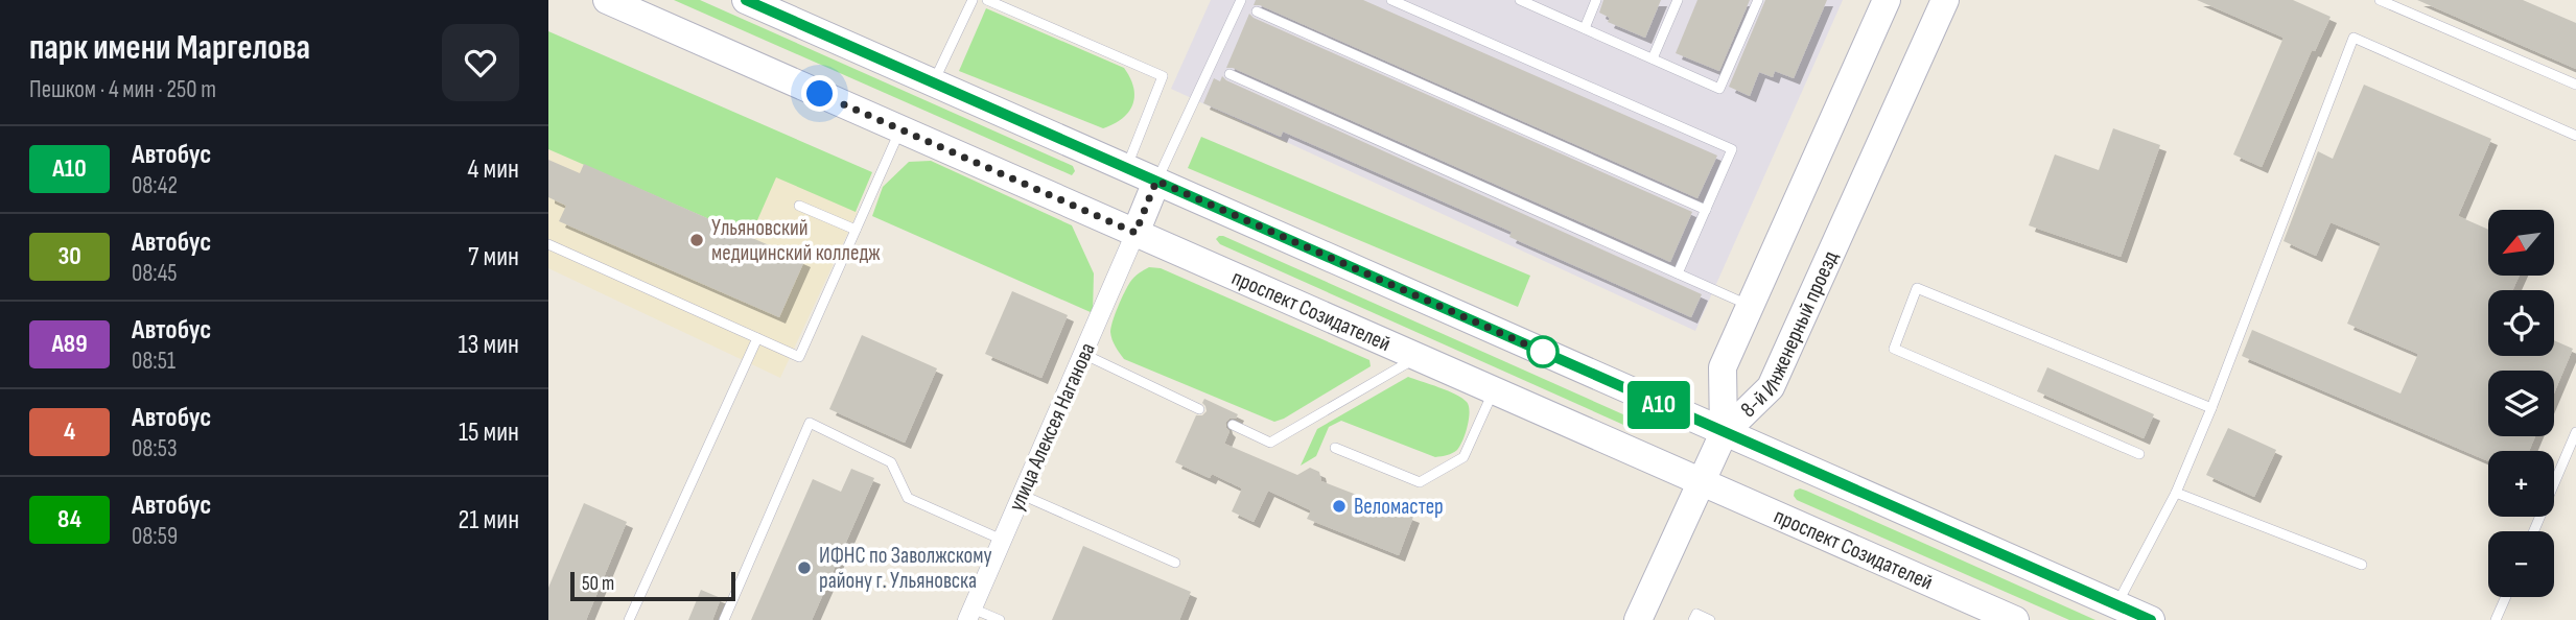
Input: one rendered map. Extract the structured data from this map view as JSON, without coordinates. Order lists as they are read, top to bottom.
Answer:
{
  "streets": {
    "main road": ["проспект Созидателей", "8-й Инженерный проезд"],
    "street": ["улица Алексея Наганова"]
  },
  "crossings": [
    ["проспект Созидателей", "улица Алексея Наганова"]
  ],
  "places": ["Ульяновский медицинский колледж", "Веломастер", "ИФНС по Заволжскому району г. Ульяновска"],
  "lines": ["bus line А10"],
  "scale_bar": "50 m",
  "north": "bottom left",
  "page": {
    "heading": ["парк имени Маргелова", "Пешком · 4 мин · 250 m"],
    "on_map": "А10",
    "list": [
      {
        "mark": "А10",
        "name": "Автобус",
        "note": "08:42",
        "value": "4 мин"
      },
      {
        "mark": "30",
        "name": "Автобус",
        "note": "08:45",
        "value": "7 мин"
      },
      {
        "mark": "А89",
        "name": "Автобус",
        "note": "08:51",
        "value": "13 мин"
      },
      {
        "mark": "4",
        "name": "Автобус",
        "note": "08:53",
        "value": "15 мин"
      },
      {
        "mark": "84",
        "name": "Автобус",
        "note": "08:59",
        "value": "21 мин"
      }
    ],
    "map_buttons": ["+", "−"],
    "scale": "50 m"
  }
}
